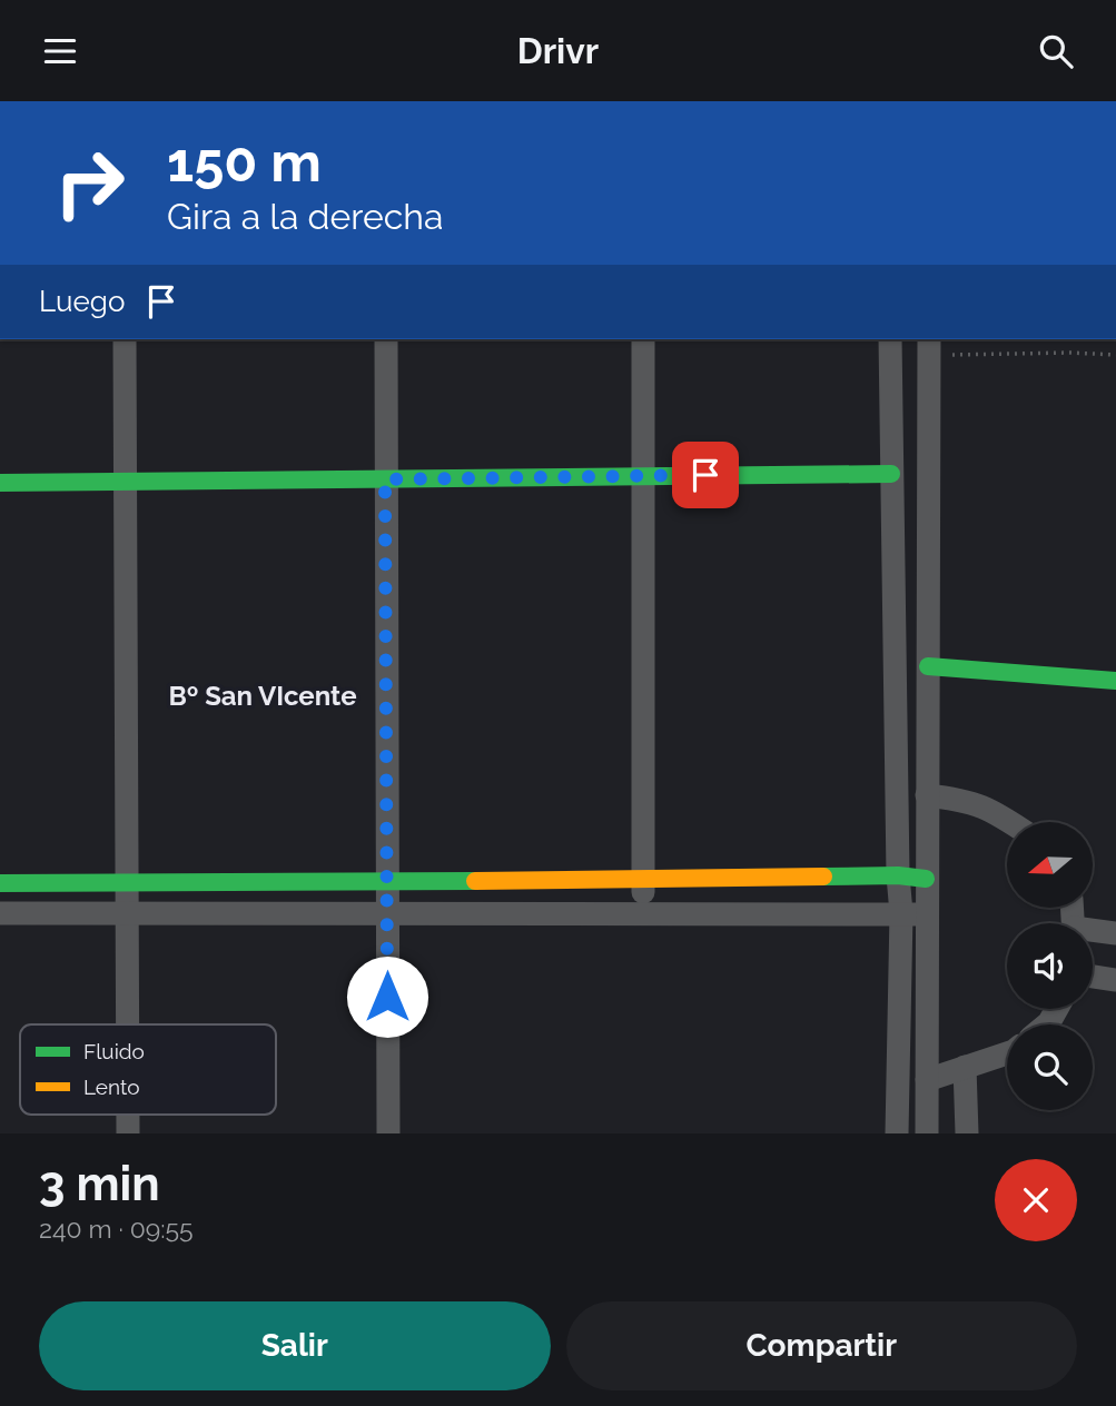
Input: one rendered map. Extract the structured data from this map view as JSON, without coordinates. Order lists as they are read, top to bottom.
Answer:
{
  "districts": ["Bº San VIcente"],
  "legend": ["Fluido", "Lento"],
  "north": "left",
  "page": {
    "header": "Drivr",
    "turn": ["150 m", "Gira a la derecha"],
    "then": "Luego",
    "heading": ["3 min", "240 m · 09:55"],
    "buttons": ["Salir", "Compartir"]
  }
}
